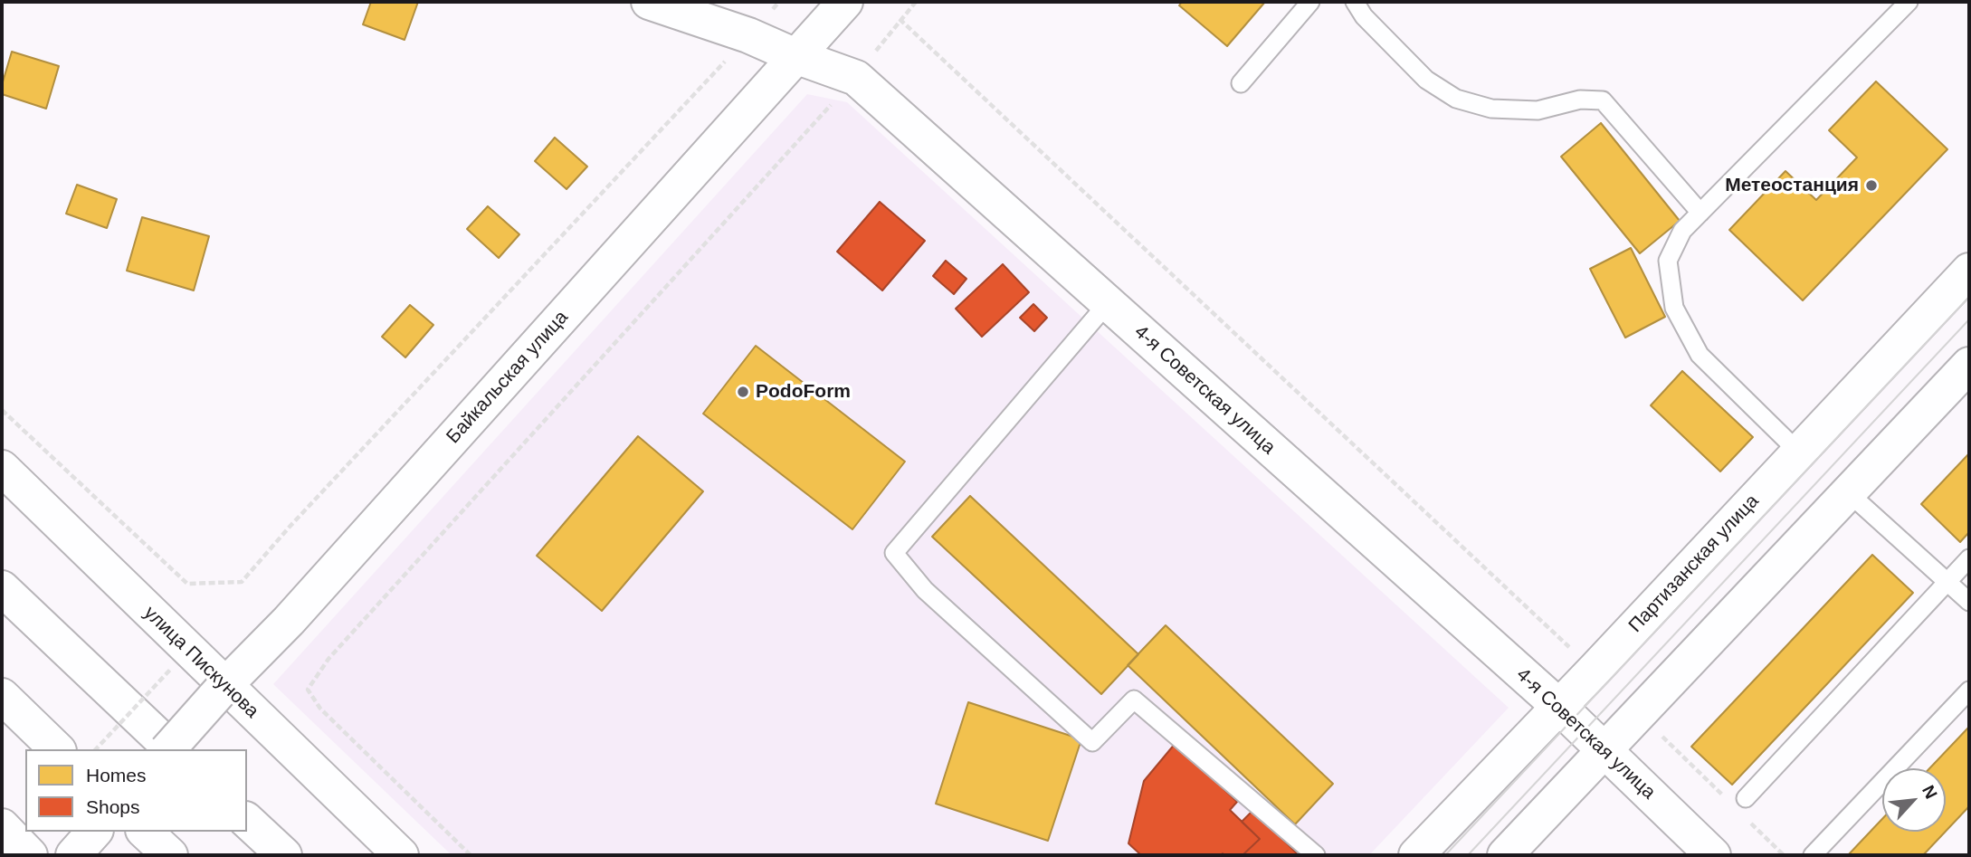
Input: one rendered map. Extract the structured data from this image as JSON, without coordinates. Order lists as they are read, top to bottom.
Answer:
{
  "streets": {
    "street": [
      "Байкальская улица",
      "4-я Советская улица",
      "Партизанская улица",
      "улица Пискунова"
    ]
  },
  "crossings": [
    ["Байкальская улица", "4-я Советская улица"],
    ["Байкальская улица", "улица Пискунова"],
    ["4-я Советская улица", "Партизанская улица"]
  ],
  "places": ["Метеостанция", "PodoForm"],
  "legend": ["Homes", "Shops"],
  "north": "top right"
}
